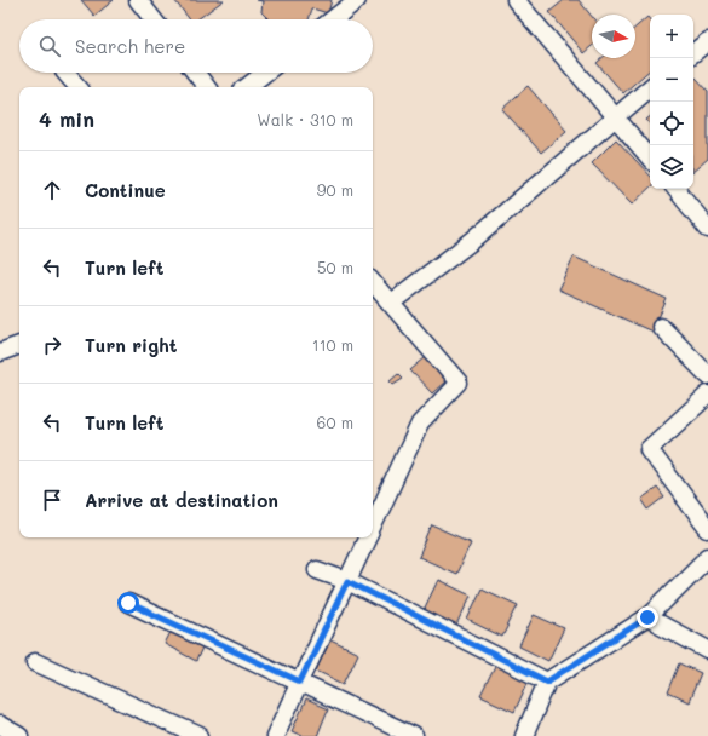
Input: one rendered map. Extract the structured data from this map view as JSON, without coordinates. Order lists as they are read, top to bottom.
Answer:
{
  "north": "right",
  "page": {
    "map_buttons": ["+", "−"],
    "search": "Search here",
    "heading": ["4 min", "Walk · 310 m"],
    "list": [
      ["Continue", "90 m"],
      ["Turn left", "50 m"],
      ["Turn right", "110 m"],
      ["Turn left", "60 m"],
      "Arrive at destination"
    ]
  }
}
